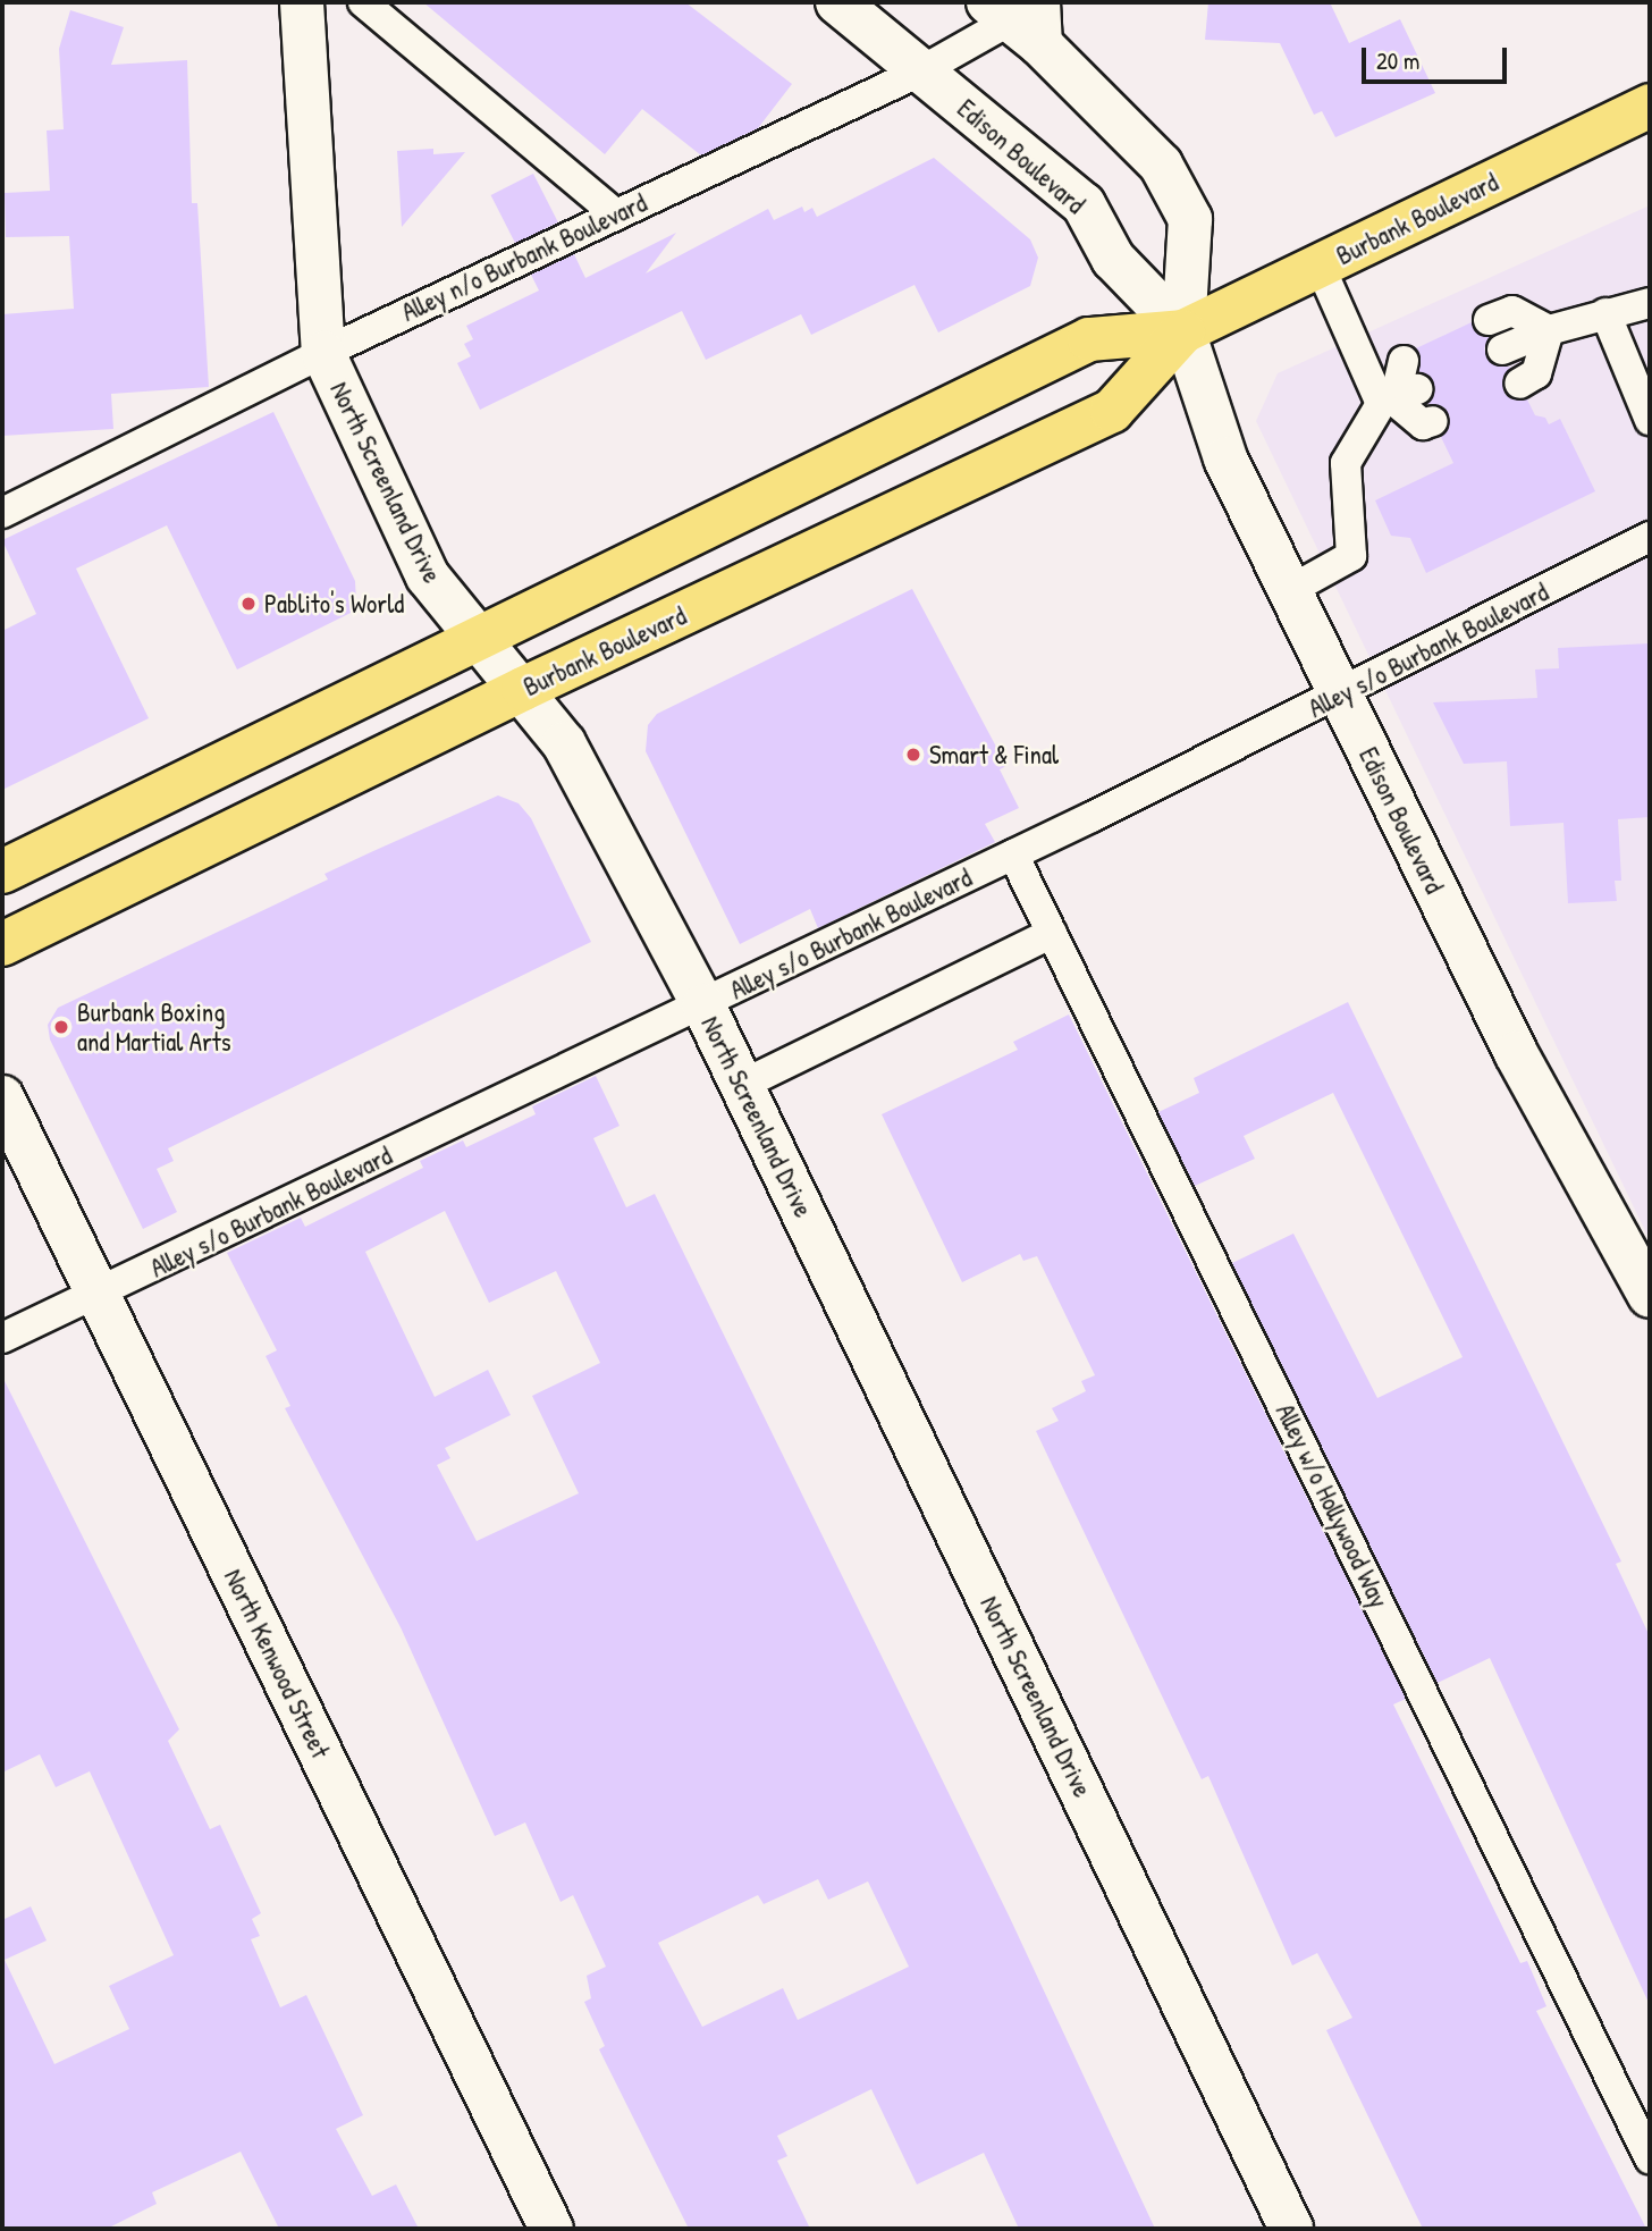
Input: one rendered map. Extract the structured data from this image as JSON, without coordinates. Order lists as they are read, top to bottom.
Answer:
{
  "streets": {
    "main road": ["Burbank Boulevard"],
    "street": ["Edison Boulevard", "North Screenland Drive", "North Kenwood Street"],
    "lane": ["Alley n/o Burbank Boulevard", "Alley s/o Burbank Boulevard", "Alley w/o Hollywood Way"]
  },
  "crossings": [
    ["Edison Boulevard", "Burbank Boulevard"],
    ["Edison Boulevard", "Alley n/o Burbank Boulevard"],
    ["Edison Boulevard", "Alley s/o Burbank Boulevard"],
    ["Burbank Boulevard", "North Screenland Drive"],
    ["Alley n/o Burbank Boulevard", "North Screenland Drive"],
    ["North Screenland Drive", "Alley s/o Burbank Boulevard"],
    ["Alley s/o Burbank Boulevard", "Alley w/o Hollywood Way"],
    ["Alley s/o Burbank Boulevard", "North Kenwood Street"]
  ],
  "places": ["Pablito's World", "Smart & Final", "Burbank Boxing and Martial Arts"],
  "scale_bar": "20 m"
}
